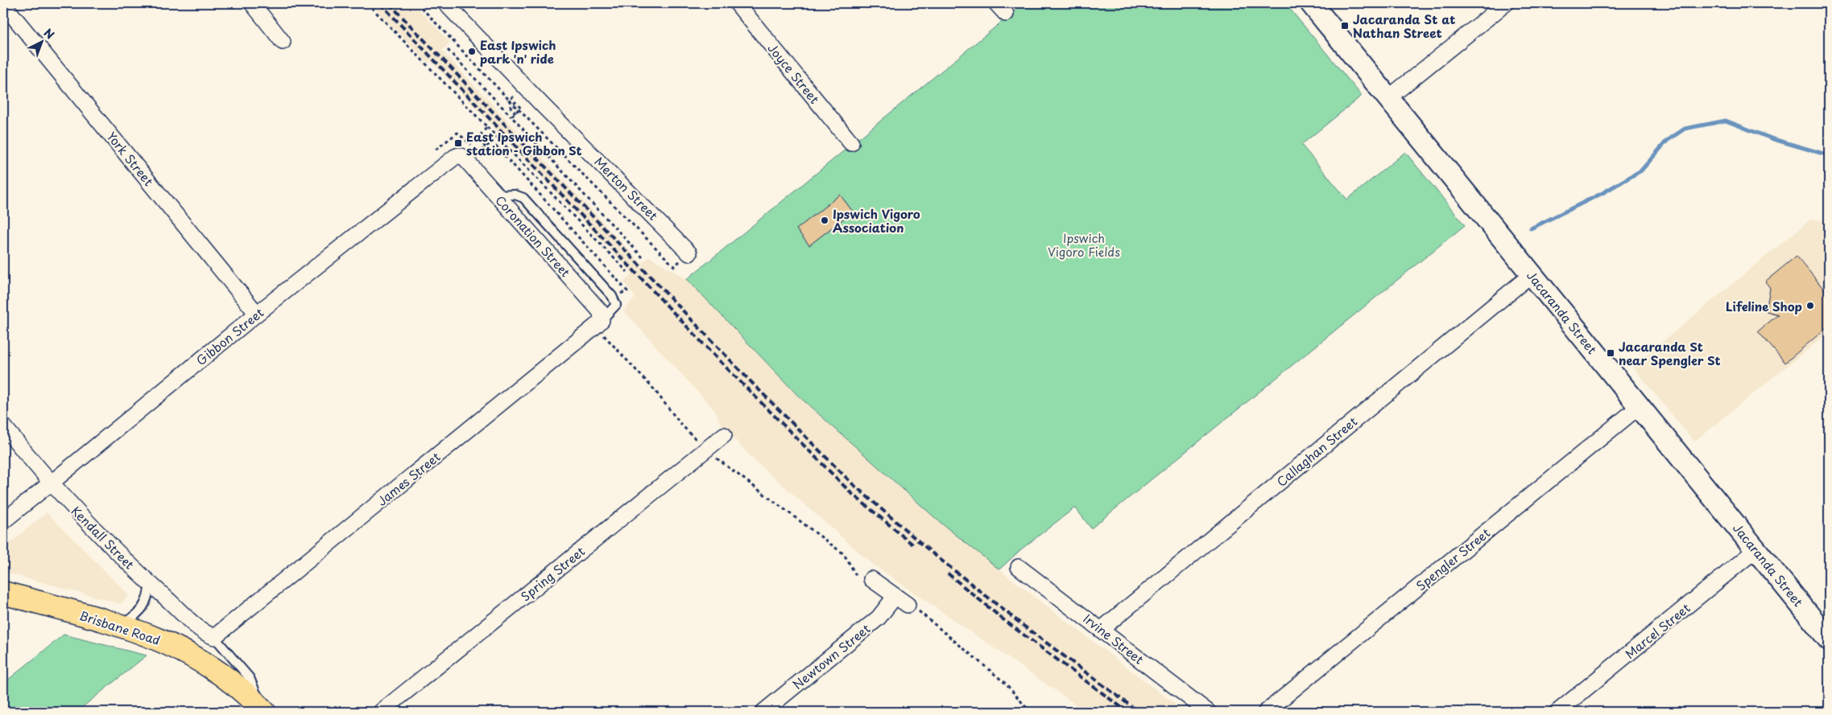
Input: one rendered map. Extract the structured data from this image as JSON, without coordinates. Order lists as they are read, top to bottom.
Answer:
{
  "streets": {
    "main road": ["Brisbane Road"],
    "street": [
      "Joyce Street",
      "York Street",
      "Merton Street",
      "Coronation Street",
      "Jacaranda Street",
      "Gibbon Street",
      "Callaghan Street",
      "James Street",
      "Kendall Street",
      "Spengler Street",
      "Spring Street",
      "Marcel Street",
      "Irvine Street",
      "Newtown Street"
    ]
  },
  "crossings": [
    ["York Street", "Gibbon Street"],
    ["Coronation Street", "Gibbon Street"],
    ["Coronation Street", "James Street"],
    ["Jacaranda Street", "Callaghan Street"],
    ["Jacaranda Street", "Spengler Street"],
    ["Jacaranda Street", "Marcel Street"],
    ["Gibbon Street", "Kendall Street"],
    ["Callaghan Street", "Irvine Street"],
    ["James Street", "Kendall Street"]
  ],
  "parks": ["Ipswich Vigoro Fields"],
  "places": {
    "transit": ["Jacaranda St at Nathan Street", "East Ipswich station - Gibbon St", "Jacaranda St near Spengler St"],
    "other": ["East Ipswich park 'n' ride", "Ipswich Vigoro Association", "Lifeline Shop"]
  },
  "north": "top right"
}
